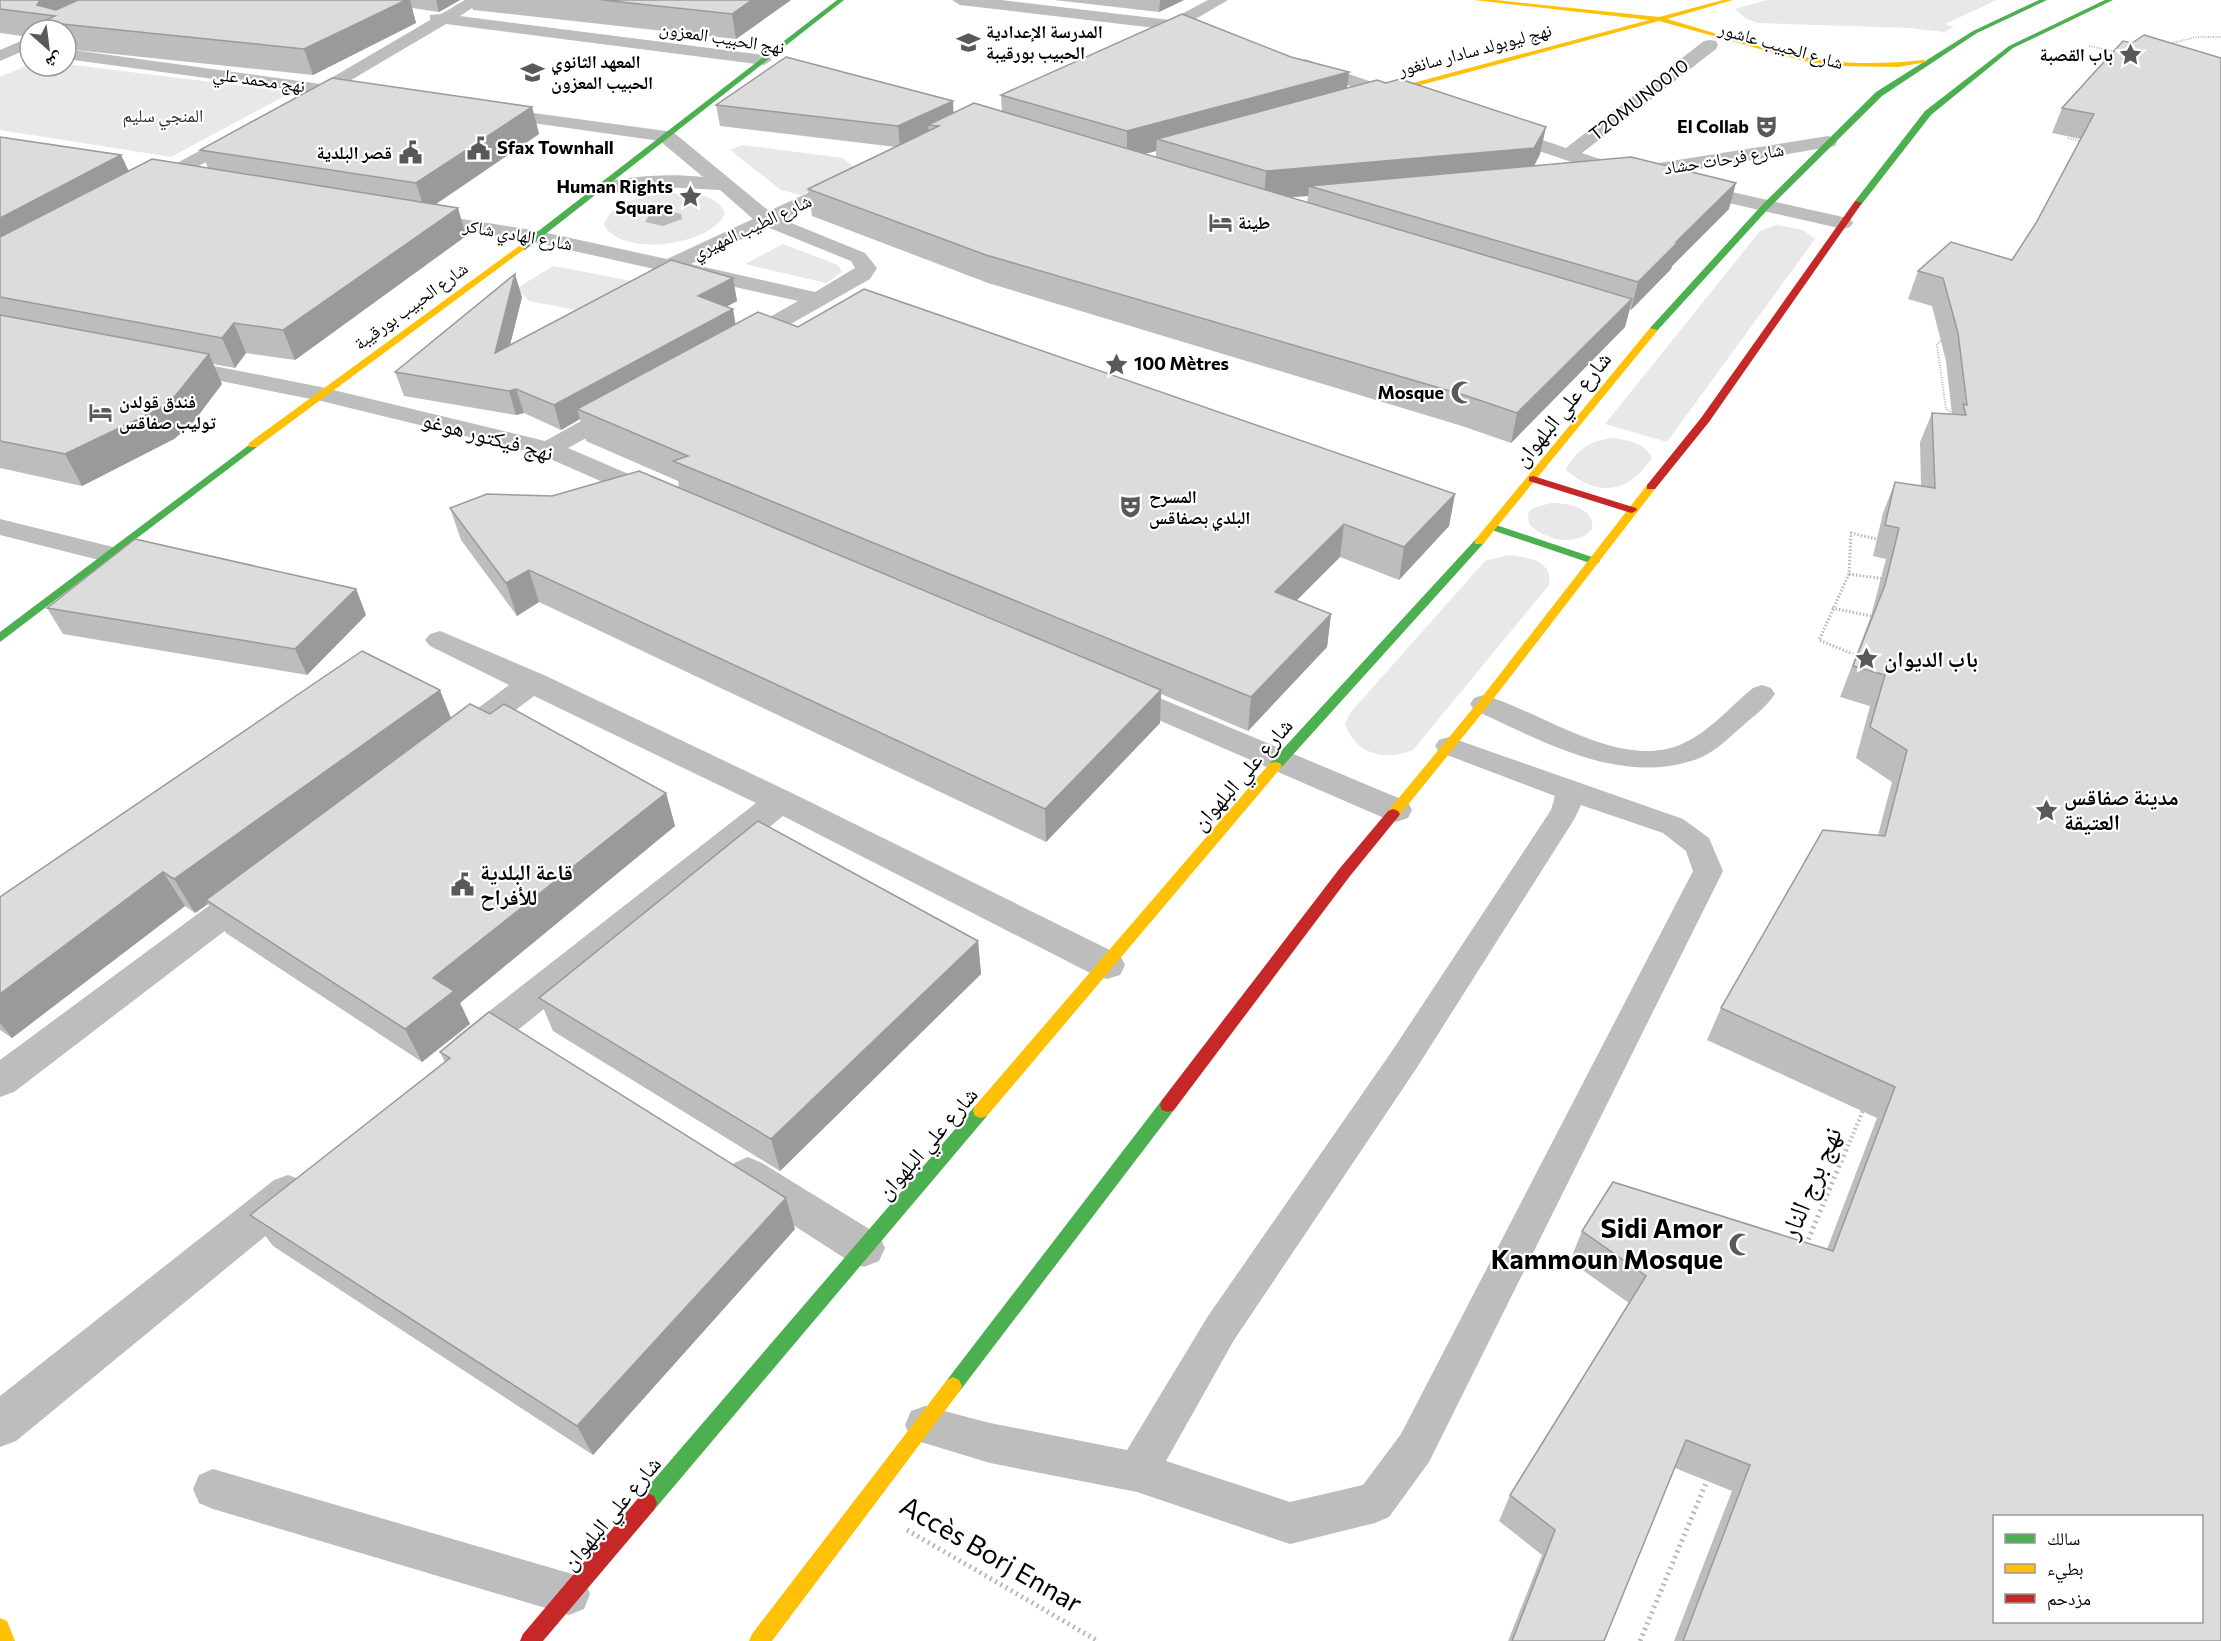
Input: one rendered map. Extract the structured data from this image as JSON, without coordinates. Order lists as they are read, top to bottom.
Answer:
{
  "streets": {
    "main road": [
      "نهج الحبيب المعزون",
      "شارع الحبيب عاشور",
      "نهج ليوبولد سادار سانغور",
      "شارع الحبيب بورقيبة",
      "شارع علي البلهوان"
    ],
    "street": [
      "نهج محمد علي",
      "T20MUN0010",
      "شارع فرحات حشاد",
      "شارع الطيب المهيري",
      "شارع الهادي شاكر",
      "نهج فيكتور هوغو"
    ],
    "path": ["نهج برج النار", "Accès Borj Ennar"]
  },
  "crossings": [
    ["نهج الحبيب المعزون", "شارع الحبيب بورقيبة"],
    ["شارع الحبيب عاشور", "نهج ليوبولد سادار سانغور"],
    ["شارع الحبيب عاشور", "T20MUN0010"],
    ["شارع الحبيب عاشور", "شارع علي البلهوان"],
    ["شارع فرحات حشاد", "شارع علي البلهوان"],
    ["شارع الطيب المهيري", "شارع الهادي شاكر"],
    ["شارع الهادي شاكر", "شارع الحبيب بورقيبة"],
    ["شارع الحبيب بورقيبة", "نهج فيكتور هوغو"]
  ],
  "parks": ["المنجي سليم"],
  "places": {
    "school or university": ["المدرسة الإعدادية الحبيب بورقيبة", "المعهد الثانوي الحبيب المعزون"],
    "place": [
      "باب القصبة",
      "Human Rights Square",
      "100 Mètres",
      "باب الديوان",
      "مدينة صفاقس العتيقة"
    ],
    "theatre": ["El Collab", "المسرح البلدي بصفاقس"],
    "public building": ["Sfax Townhall", "قصر البلدية", "قاعة البلدية للأفراح"],
    "hotel": ["طينة", "فندق قولدن توليب صفاقس"],
    "mosque": ["Mosque", "Sidi Amor Kammoun Mosque"]
  },
  "legend": ["سالك", "بطيء", "مزدحم"],
  "north": "bottom right"
}
